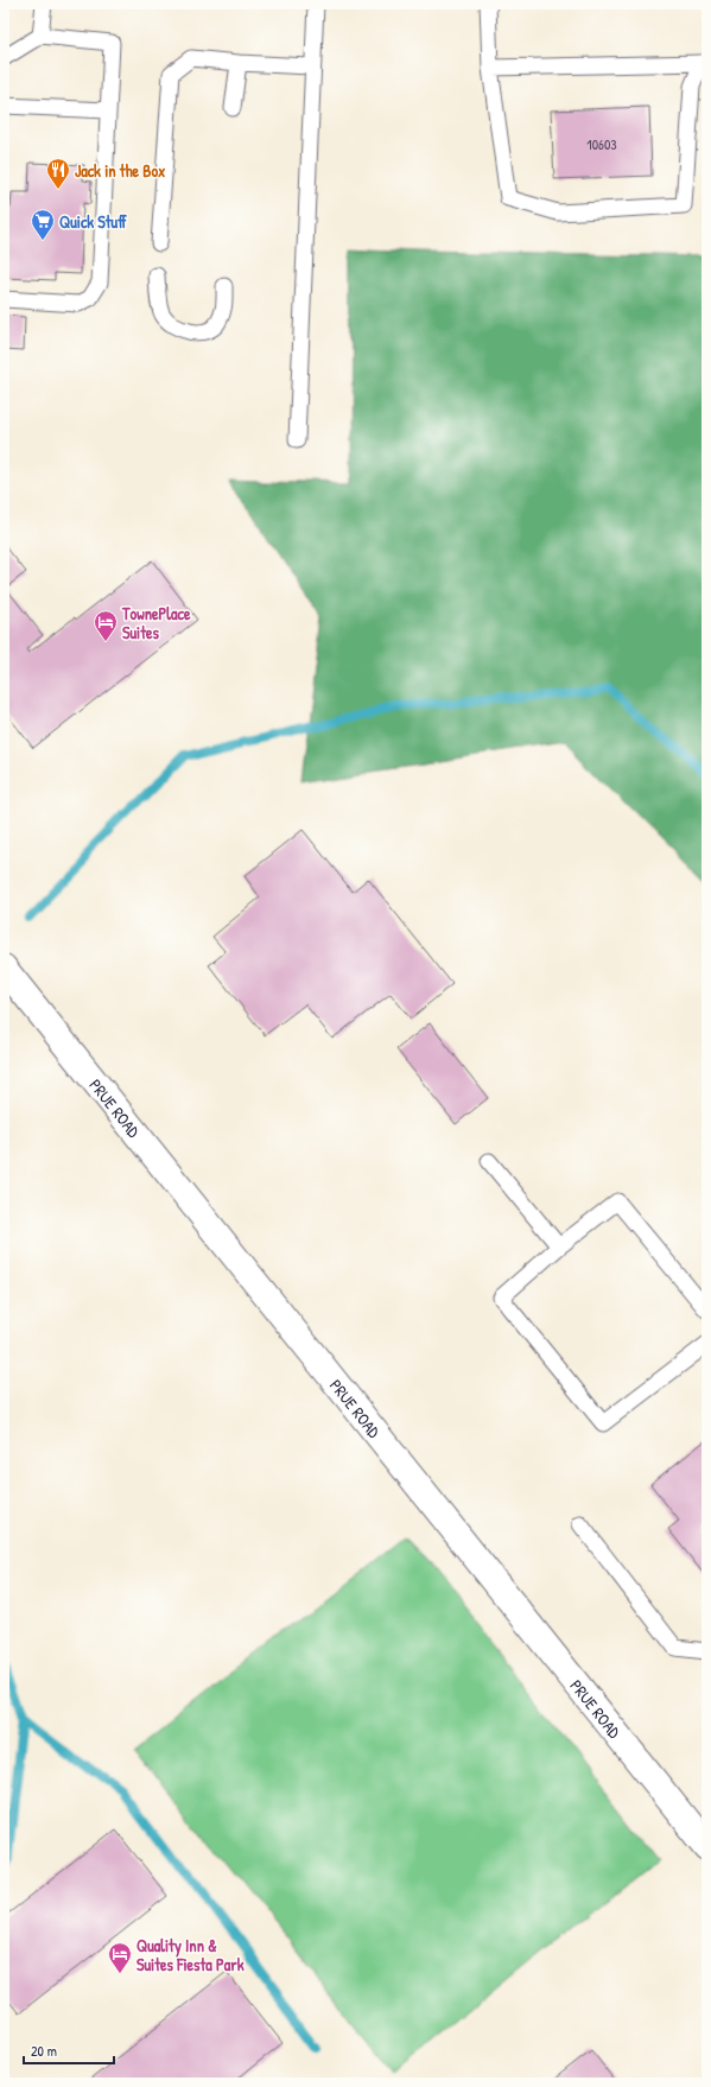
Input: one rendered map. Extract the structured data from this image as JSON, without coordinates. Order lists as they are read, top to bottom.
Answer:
{
  "streets": {
    "street": ["PRUE ROAD"]
  },
  "places": {
    "restaurant": ["Jack in the Box"],
    "supermarket": ["Quick Stuff"],
    "hotel": ["TownePlace Suites", "Quality Inn & Suites Fiesta Park"]
  },
  "house_numbers": ["10603"],
  "scale_bar": "20 m"
}
